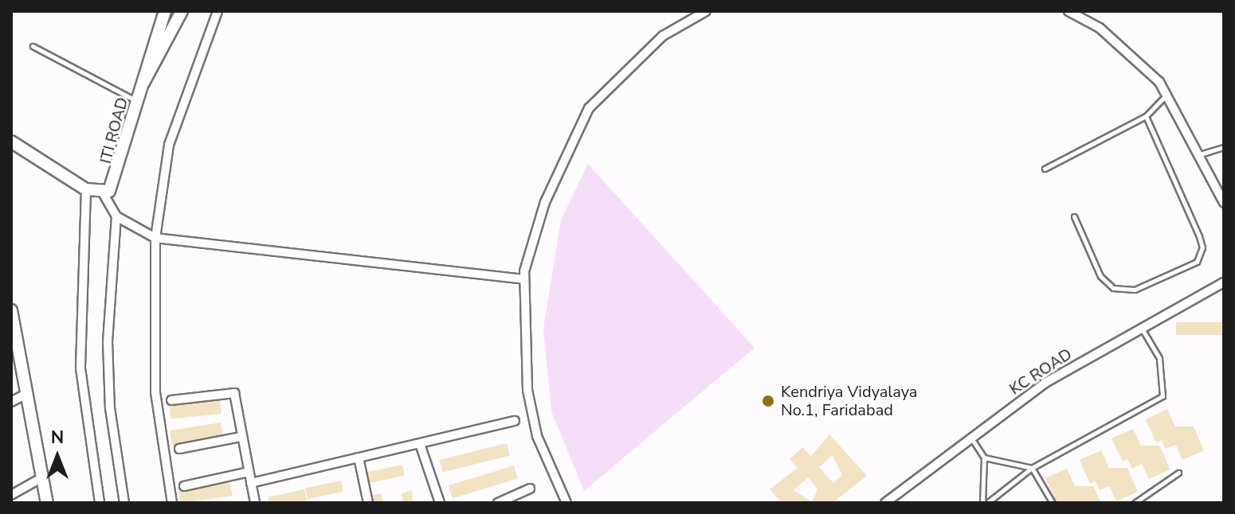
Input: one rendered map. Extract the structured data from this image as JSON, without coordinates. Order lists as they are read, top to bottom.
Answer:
{
  "streets": {
    "street": ["ITI ROAD", "KC ROAD"]
  },
  "places": ["Kendriya Vidyalaya No.1, Faridabad"],
  "north": "top"
}
